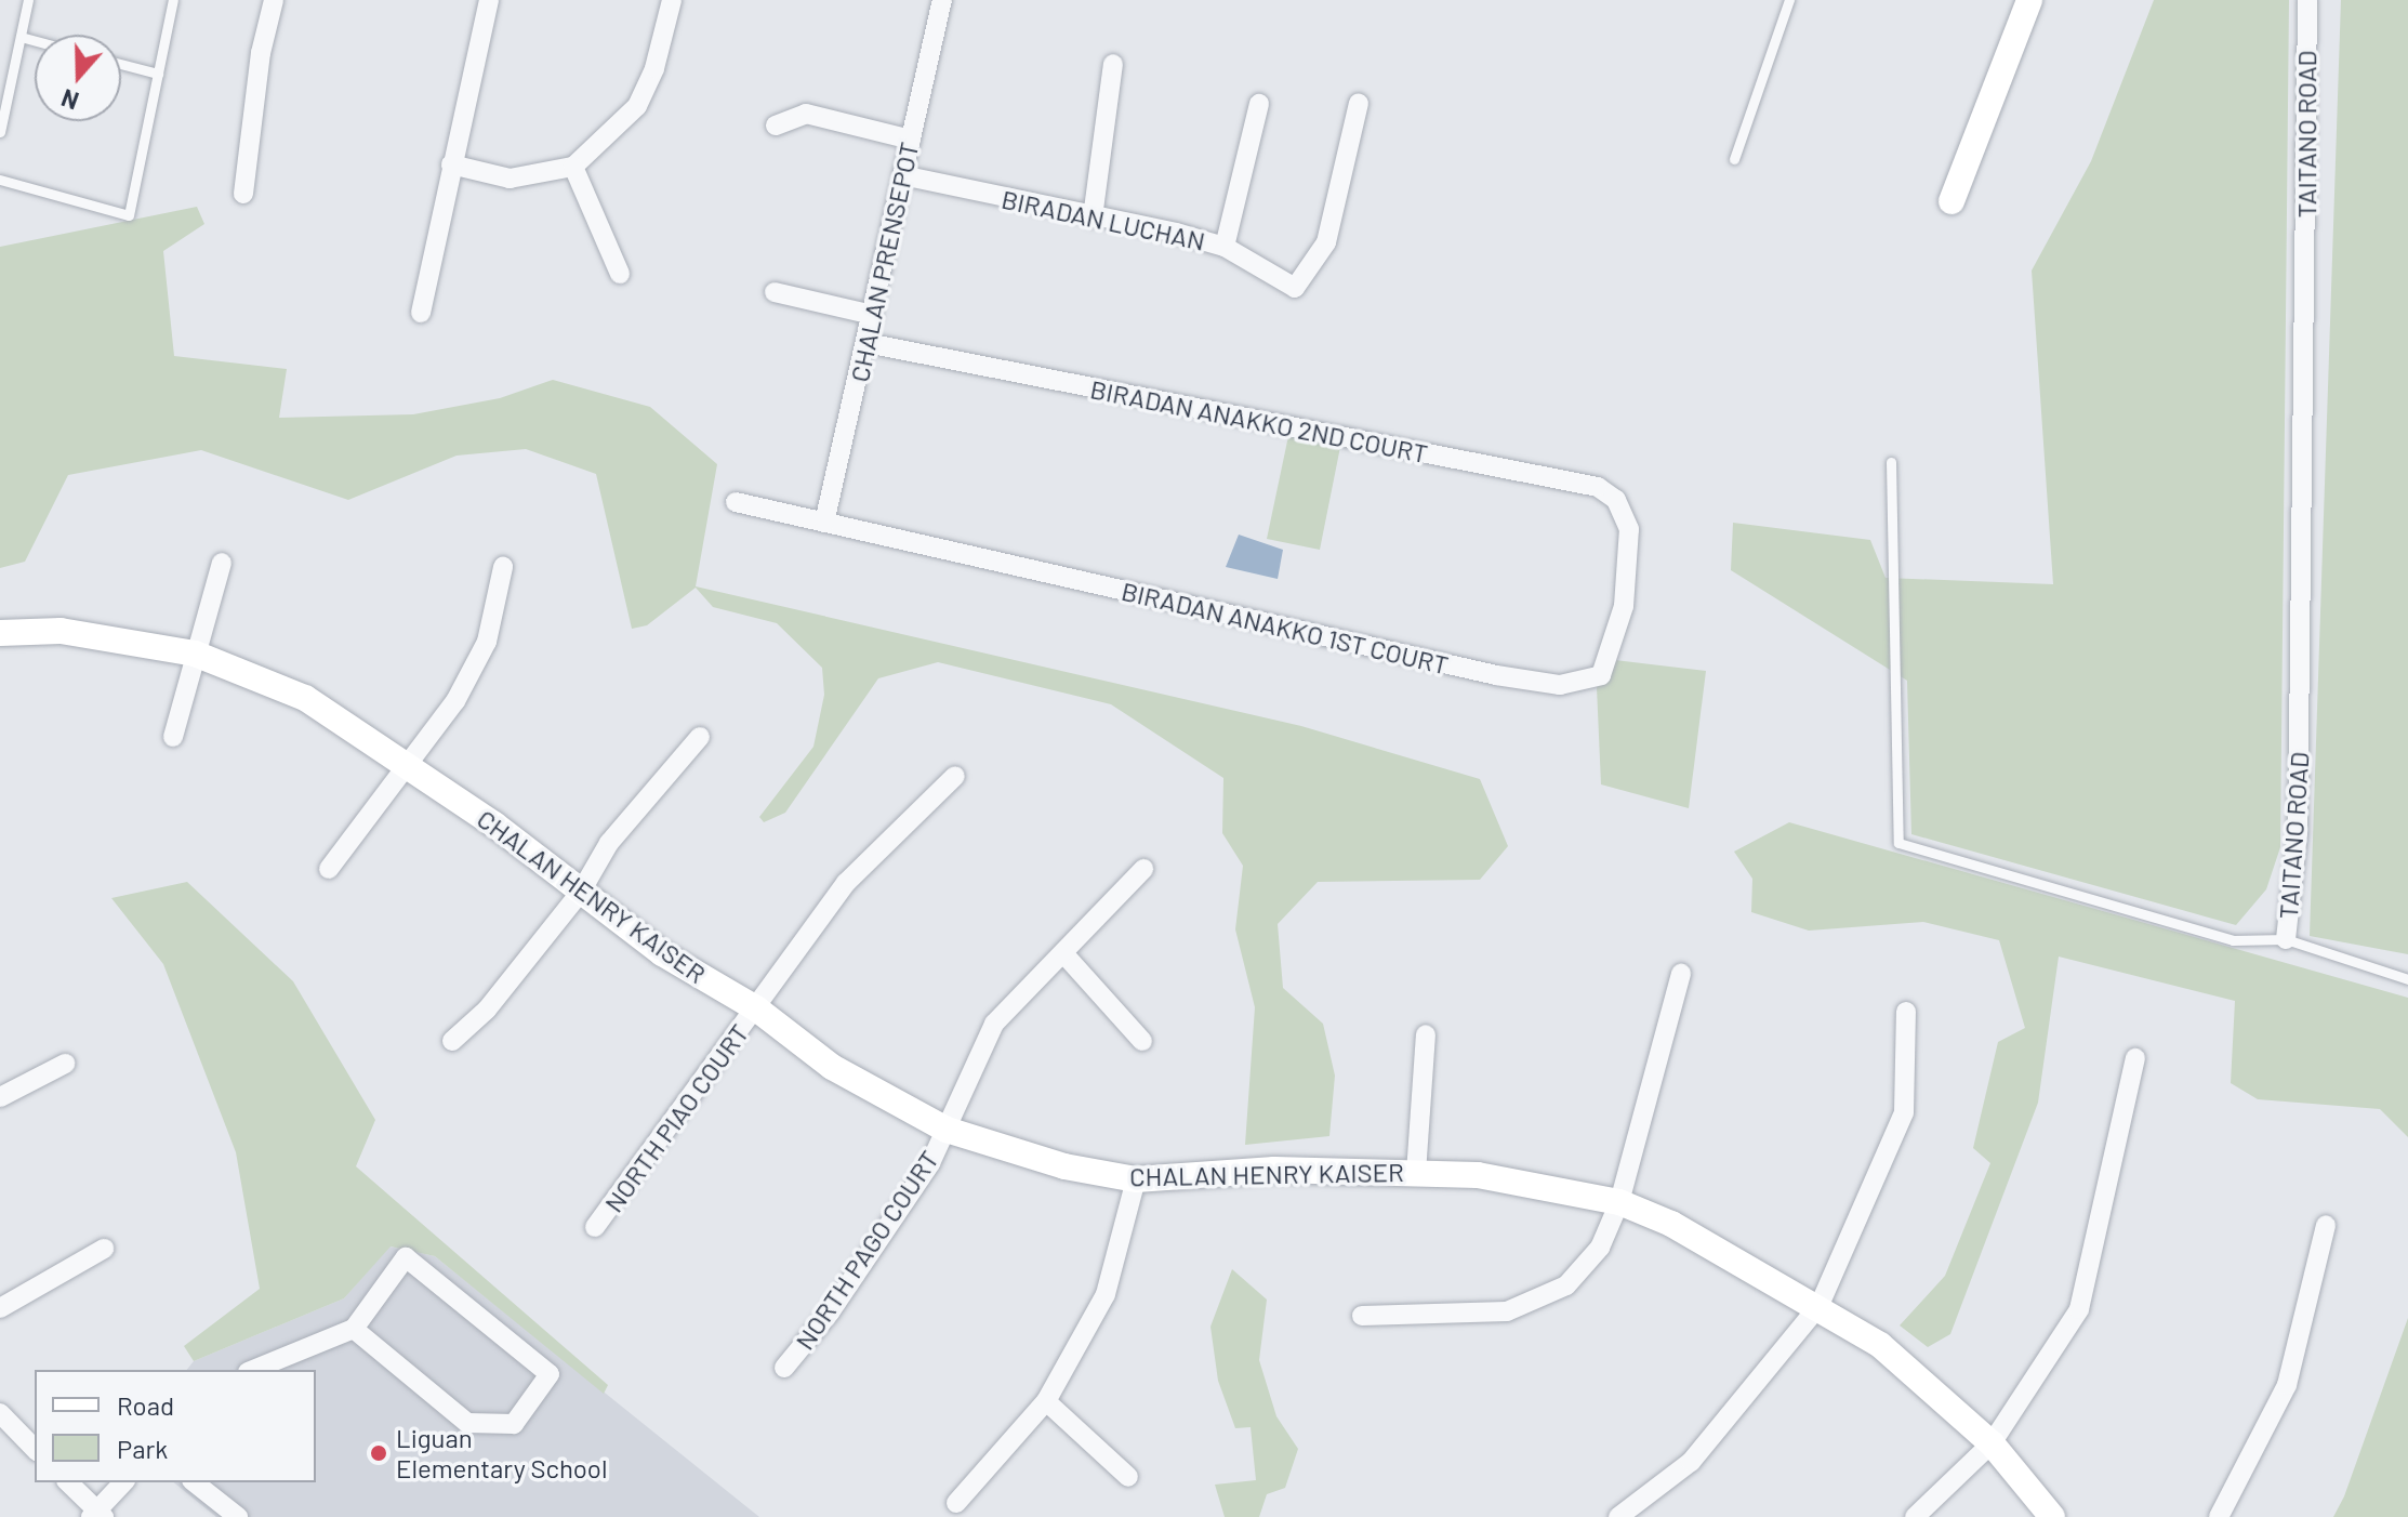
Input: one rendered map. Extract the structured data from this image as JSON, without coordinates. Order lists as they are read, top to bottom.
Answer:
{
  "streets": {
    "street": [
      "TAITANO ROAD",
      "BIRADAN LUCHAN",
      "CHALAN PRENSEPOT",
      "BIRADAN ANAKKO 2ND COURT",
      "BIRADAN ANAKKO 1ST COURT",
      "CHALAN HENRY KAISER",
      "NORTH PIAO COURT",
      "NORTH PAGO COURT"
    ]
  },
  "crossings": [
    ["BIRADAN LUCHAN", "CHALAN PRENSEPOT"],
    ["CHALAN PRENSEPOT", "BIRADAN ANAKKO 2ND COURT"],
    ["CHALAN PRENSEPOT", "BIRADAN ANAKKO 1ST COURT"],
    ["BIRADAN ANAKKO 2ND COURT", "BIRADAN ANAKKO 1ST COURT"],
    ["CHALAN HENRY KAISER", "NORTH PIAO COURT"],
    ["CHALAN HENRY KAISER", "NORTH PAGO COURT"]
  ],
  "places": ["Liguan Elementary School"],
  "legend": ["Road", "Park"],
  "north": "bottom"
}
